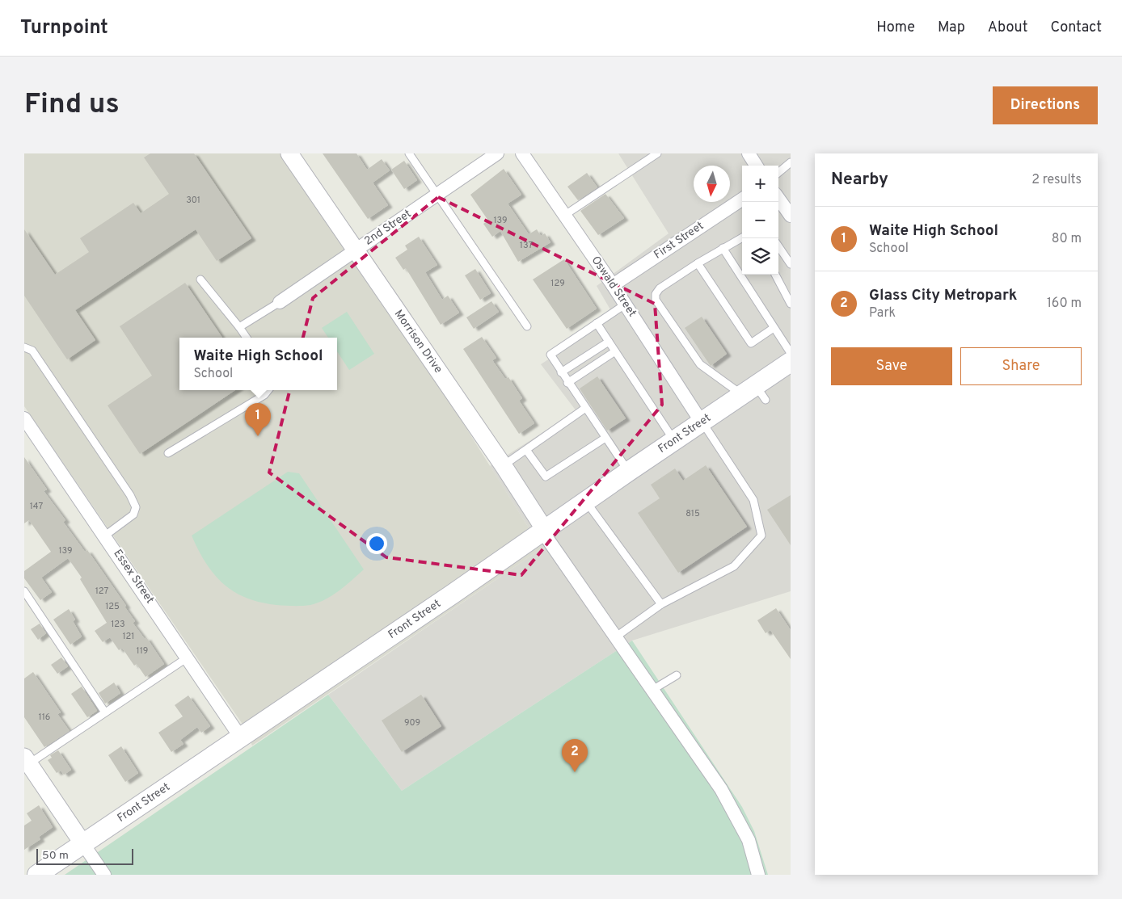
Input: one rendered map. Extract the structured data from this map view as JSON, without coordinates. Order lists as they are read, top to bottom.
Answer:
{
  "streets": {
    "main road": ["Front Street"],
    "street": [
      "2nd Street",
      "First Street",
      "Oswald Street",
      "Morrison Drive",
      "Essex Street"
    ]
  },
  "crossings": [
    ["2nd Street", "Morrison Drive"],
    ["First Street", "Oswald Street"],
    ["Oswald Street", "Front Street"],
    ["Morrison Drive", "Front Street"],
    ["Front Street", "Essex Street"]
  ],
  "house_numbers": [
    "301",
    "139",
    "137",
    "129",
    "147",
    "815",
    "139",
    "127",
    "125",
    "123",
    "121",
    "119",
    "116",
    "909"
  ],
  "scale_bar": "50 m",
  "north": "bottom",
  "page": {
    "header": "Turnpoint",
    "nav": [
      "Home",
      "Map",
      "About",
      "Contact"
    ],
    "buttons": [
      "Directions",
      ["Save", "Share"]
    ],
    "title": "Find us",
    "heading": ["Nearby", "2 results"],
    "map_buttons": ["+", "−"],
    "list": [
      {
        "mark": "1",
        "name": "Waite High School",
        "note": "School",
        "value": "80 m"
      },
      {
        "mark": "2",
        "name": "Glass City Metropark",
        "note": "Park",
        "value": "160 m"
      }
    ],
    "popup": ["Waite High School", "School"],
    "pins": ["1", "2"],
    "scale": "50 m"
  }
}
